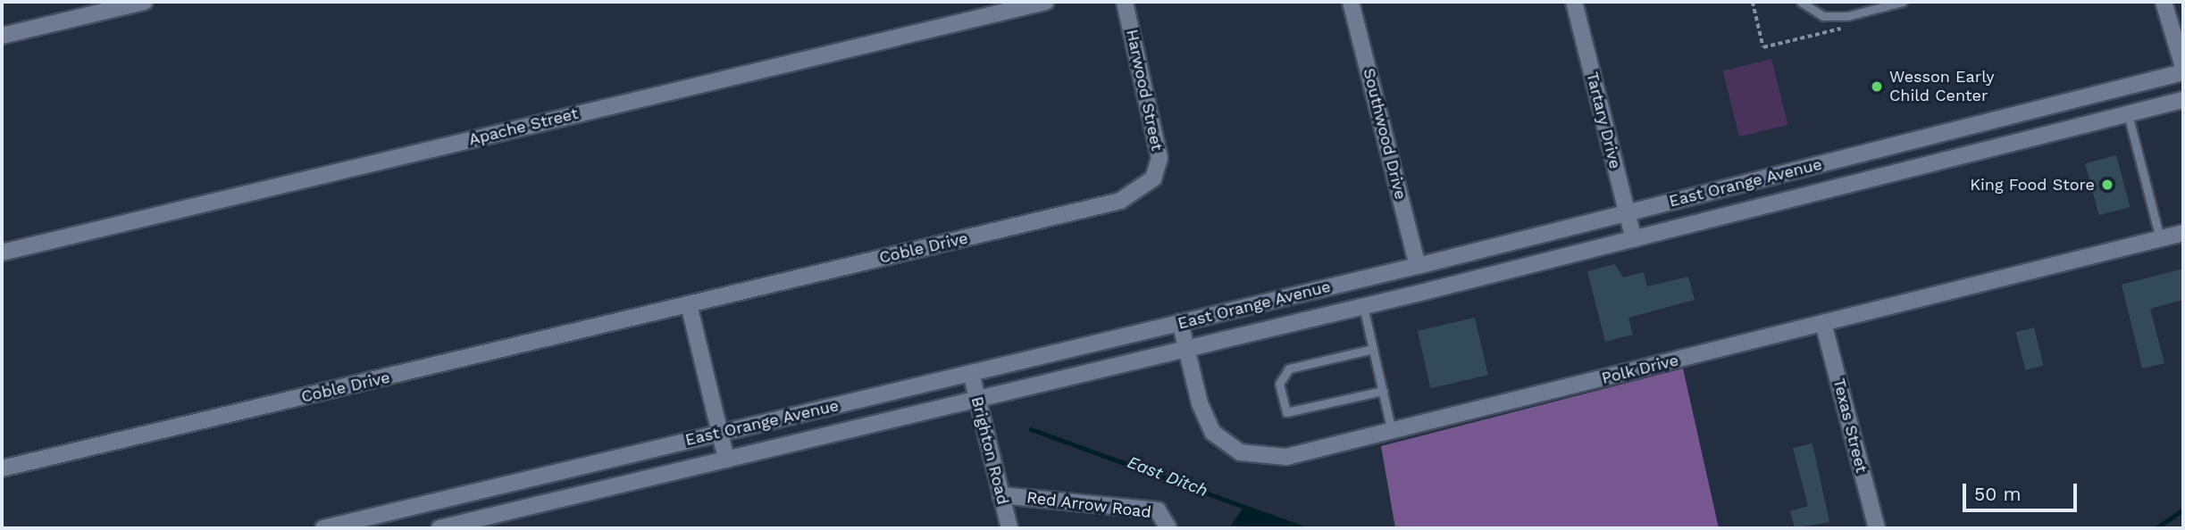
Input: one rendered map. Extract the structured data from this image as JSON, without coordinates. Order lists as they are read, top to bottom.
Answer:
{
  "streets": {
    "street": [
      "Harwood Street",
      "Tartary Drive",
      "Apache Street",
      "Southwood Drive",
      "East Orange Avenue",
      "Coble Drive",
      "Polk Drive",
      "Texas Street",
      "Brighton Road",
      "Red Arrow Road"
    ]
  },
  "crossings": [
    ["Harwood Street", "Coble Drive"],
    ["Tartary Drive", "East Orange Avenue"],
    ["Southwood Drive", "East Orange Avenue"],
    ["East Orange Avenue", "Polk Drive"],
    ["East Orange Avenue", "Brighton Road"],
    ["Polk Drive", "Texas Street"],
    ["Brighton Road", "Red Arrow Road"]
  ],
  "water": ["East Ditch"],
  "places": ["Wesson Early Child Center", "King Food Store"],
  "scale_bar": "50 m"
}
